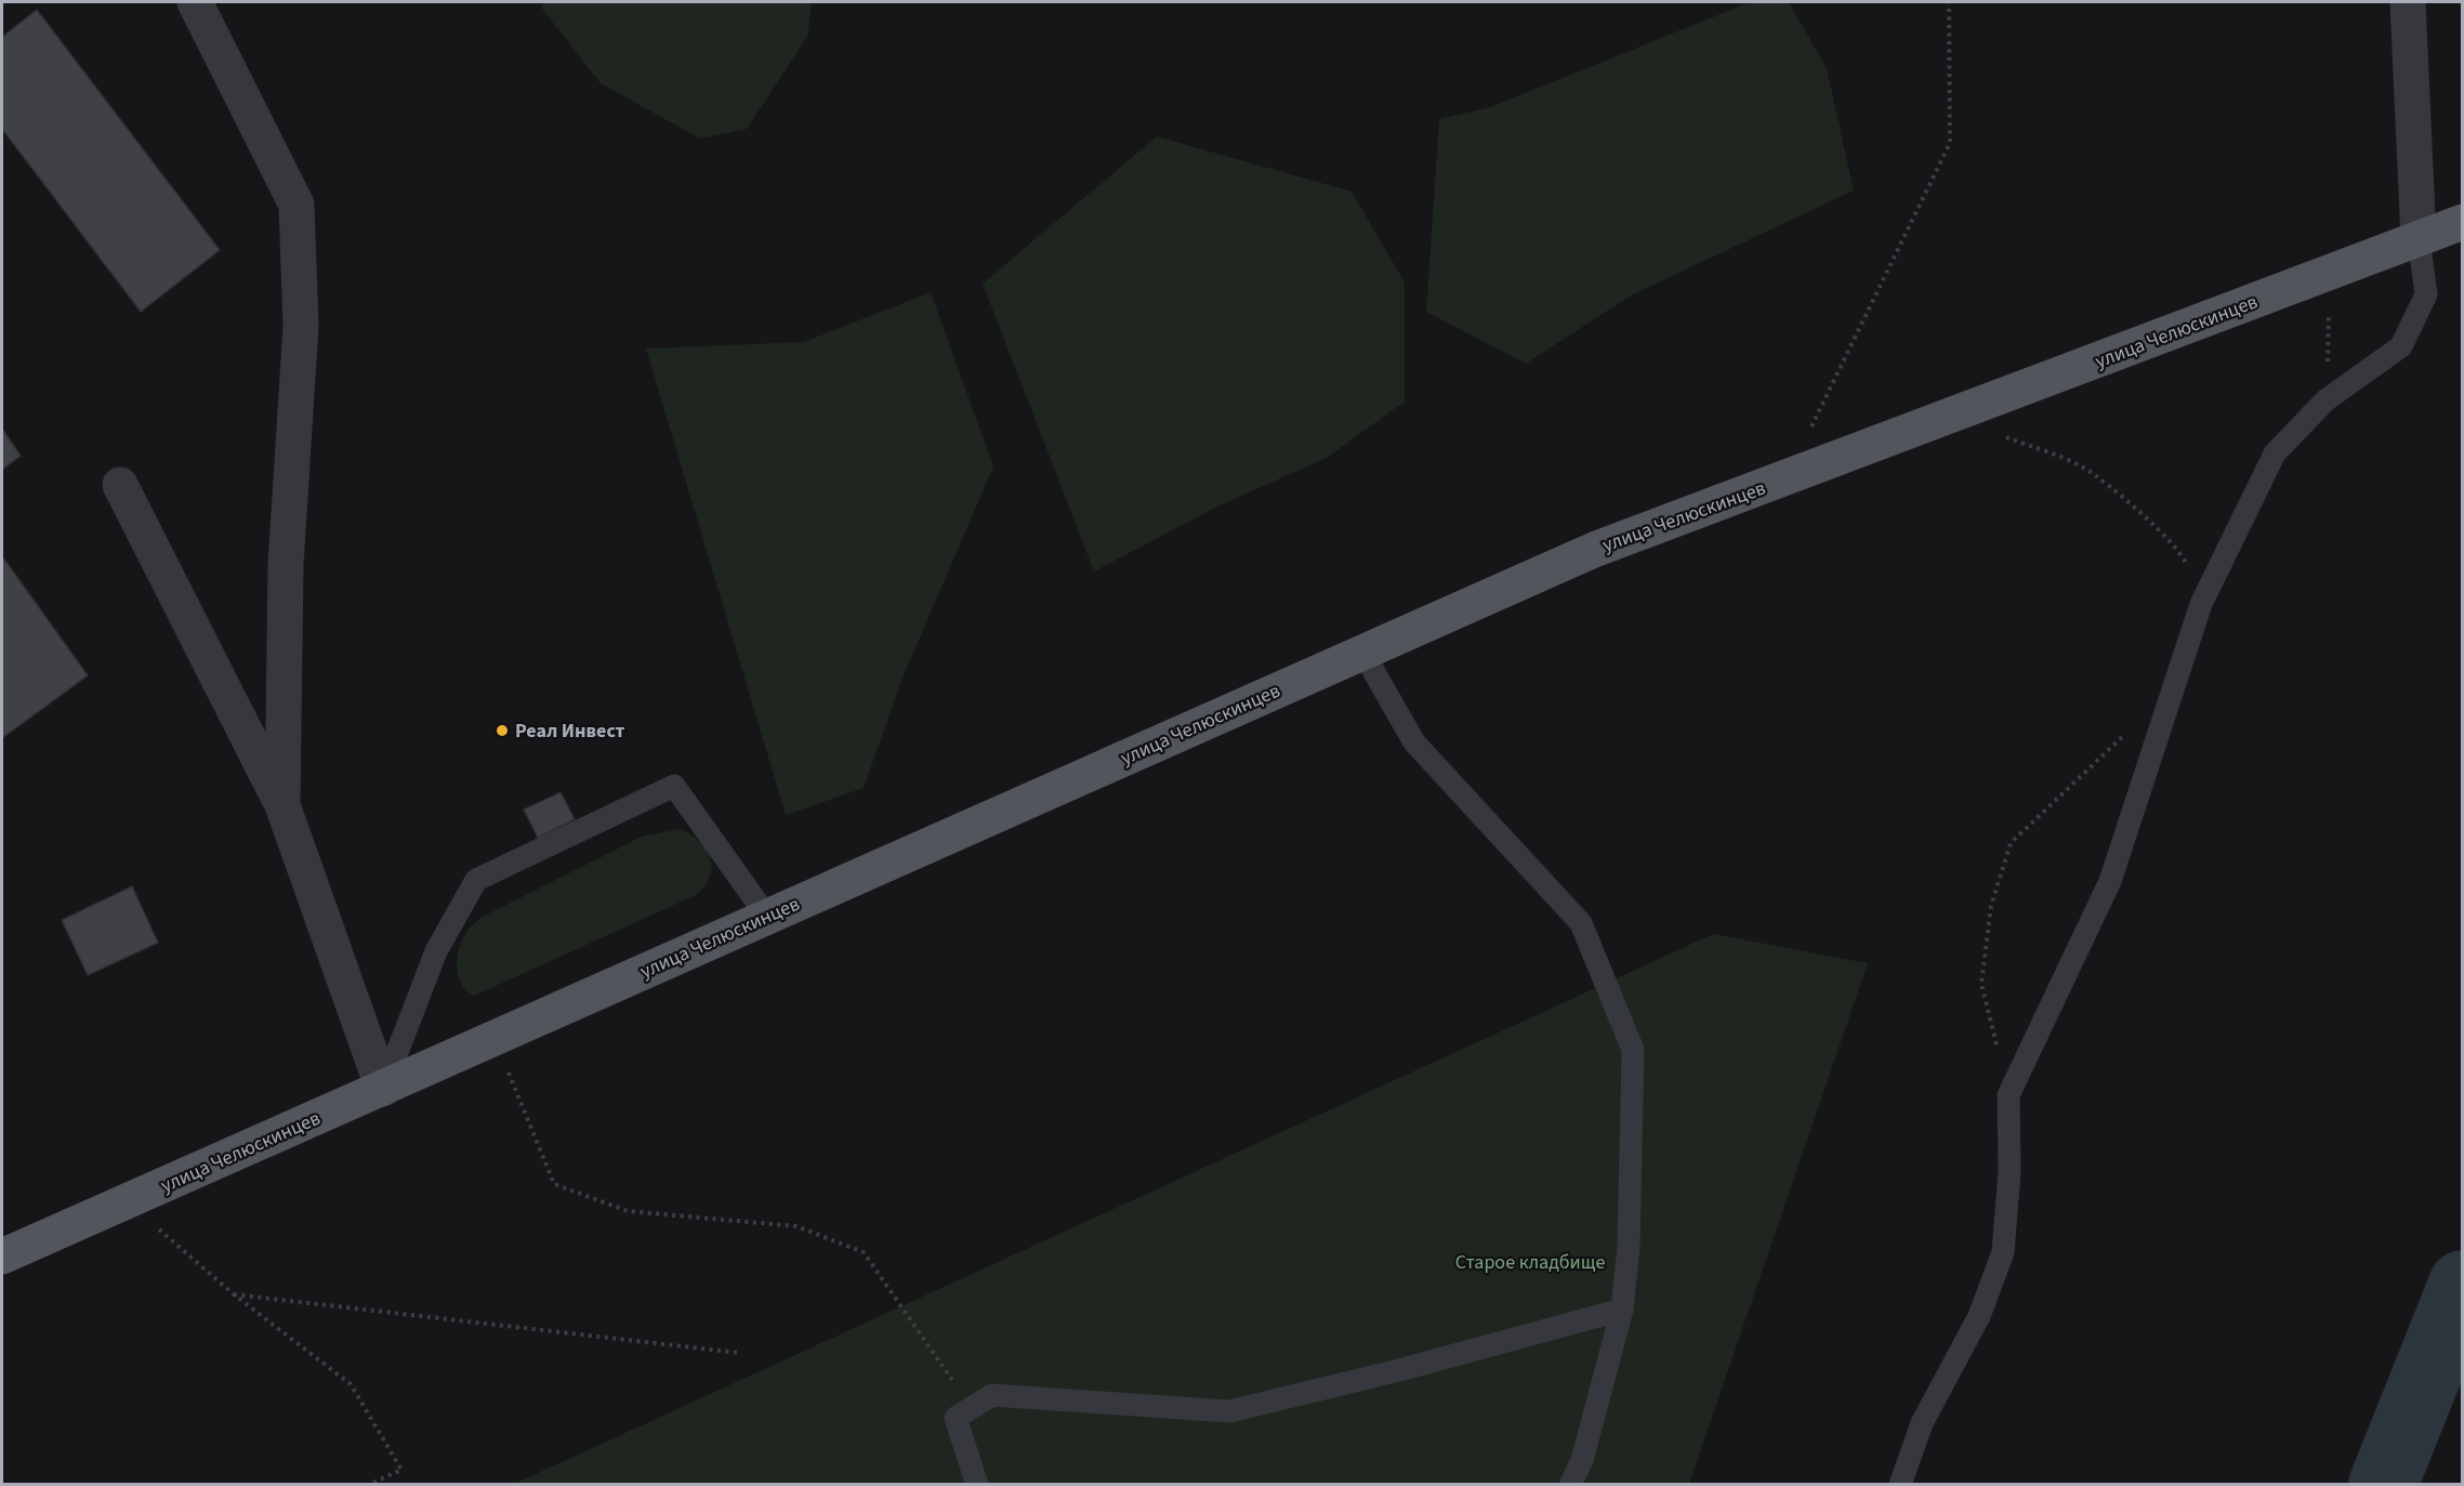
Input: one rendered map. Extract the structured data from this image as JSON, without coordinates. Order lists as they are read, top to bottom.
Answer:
{
  "streets": {
    "main road": ["улица Челюскинцев"]
  },
  "parks": ["Старое кладбище"],
  "places": ["Реал Инвест"]
}
